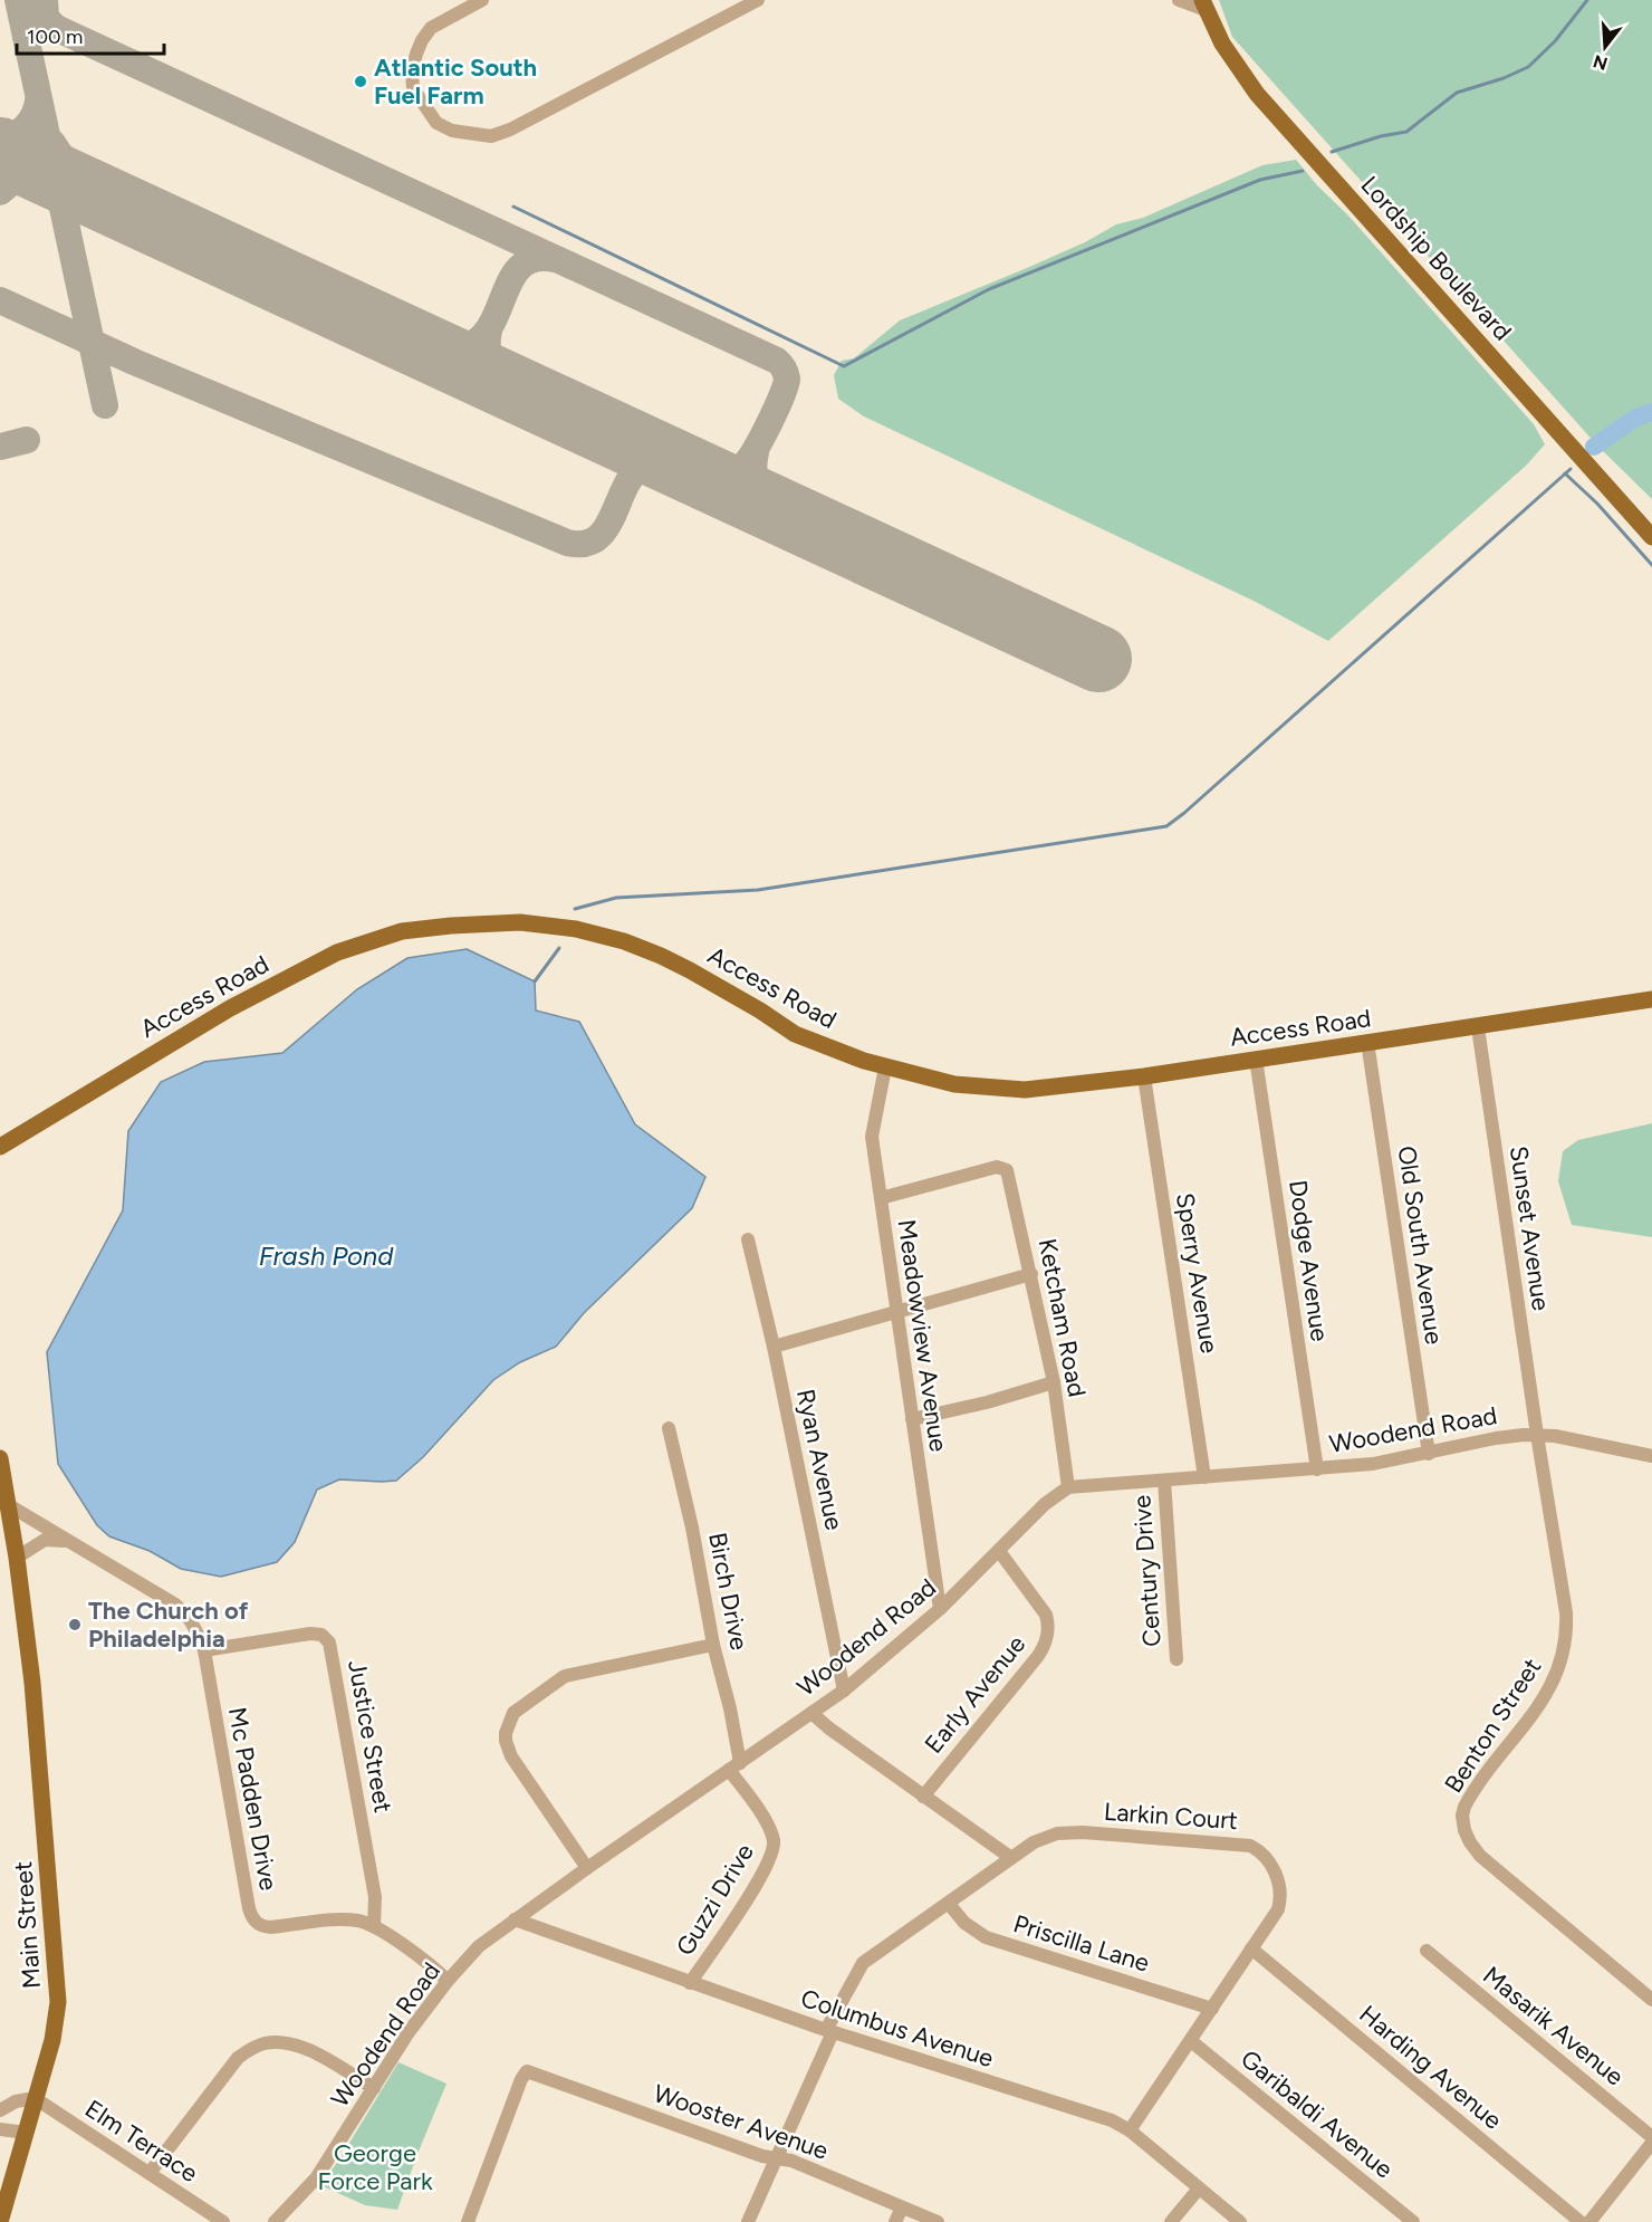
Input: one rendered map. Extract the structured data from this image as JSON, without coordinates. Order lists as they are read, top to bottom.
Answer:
{
  "streets": {
    "main road": ["Lordship Boulevard", "Access Road", "Main Street"],
    "street": [
      "Sunset Avenue",
      "Old South Avenue",
      "Dodge Avenue",
      "Sperry Avenue",
      "Ketcham Road",
      "Meadowview Avenue",
      "Woodend Road",
      "Ryan Avenue",
      "Century Drive",
      "Birch Drive",
      "Early Avenue",
      "Benton Street",
      "Justice Street",
      "Mc Padden Drive",
      "Larkin Court",
      "Guzzi Drive",
      "Priscilla Lane",
      "Masarik Avenue",
      "Columbus Avenue",
      "Harding Avenue",
      "Garibaldi Avenue",
      "Wooster Avenue",
      "Elm Terrace"
    ]
  },
  "crossings": [
    ["Access Road", "Sunset Avenue"],
    ["Access Road", "Old South Avenue"],
    ["Access Road", "Dodge Avenue"],
    ["Access Road", "Sperry Avenue"],
    ["Access Road", "Meadowview Avenue"],
    ["Sunset Avenue", "Woodend Road"],
    ["Sunset Avenue", "Benton Street"],
    ["Old South Avenue", "Woodend Road"],
    ["Dodge Avenue", "Woodend Road"],
    ["Sperry Avenue", "Woodend Road"],
    ["Ketcham Road", "Meadowview Avenue"],
    ["Ketcham Road", "Woodend Road"],
    ["Meadowview Avenue", "Woodend Road"],
    ["Woodend Road", "Ryan Avenue"],
    ["Woodend Road", "Century Drive"],
    ["Woodend Road", "Birch Drive"],
    ["Woodend Road", "Early Avenue"],
    ["Woodend Road", "Benton Street"],
    ["Woodend Road", "Mc Padden Drive"],
    ["Woodend Road", "Guzzi Drive"],
    ["Woodend Road", "Columbus Avenue"],
    ["Birch Drive", "Guzzi Drive"],
    ["Justice Street", "Mc Padden Drive"],
    ["Mc Padden Drive", "Main Street"],
    ["Larkin Court", "Priscilla Lane"],
    ["Larkin Court", "Columbus Avenue"],
    ["Larkin Court", "Harding Avenue"],
    ["Larkin Court", "Garibaldi Avenue"],
    ["Larkin Court", "Wooster Avenue"],
    ["Guzzi Drive", "Columbus Avenue"],
    ["Main Street", "Elm Terrace"]
  ],
  "water": ["Frash Pond"],
  "parks": ["George Force Park"],
  "places": ["Atlantic South Fuel Farm", "The Church of Philadelphia"],
  "scale_bar": "100 m",
  "north": "bottom"
}
